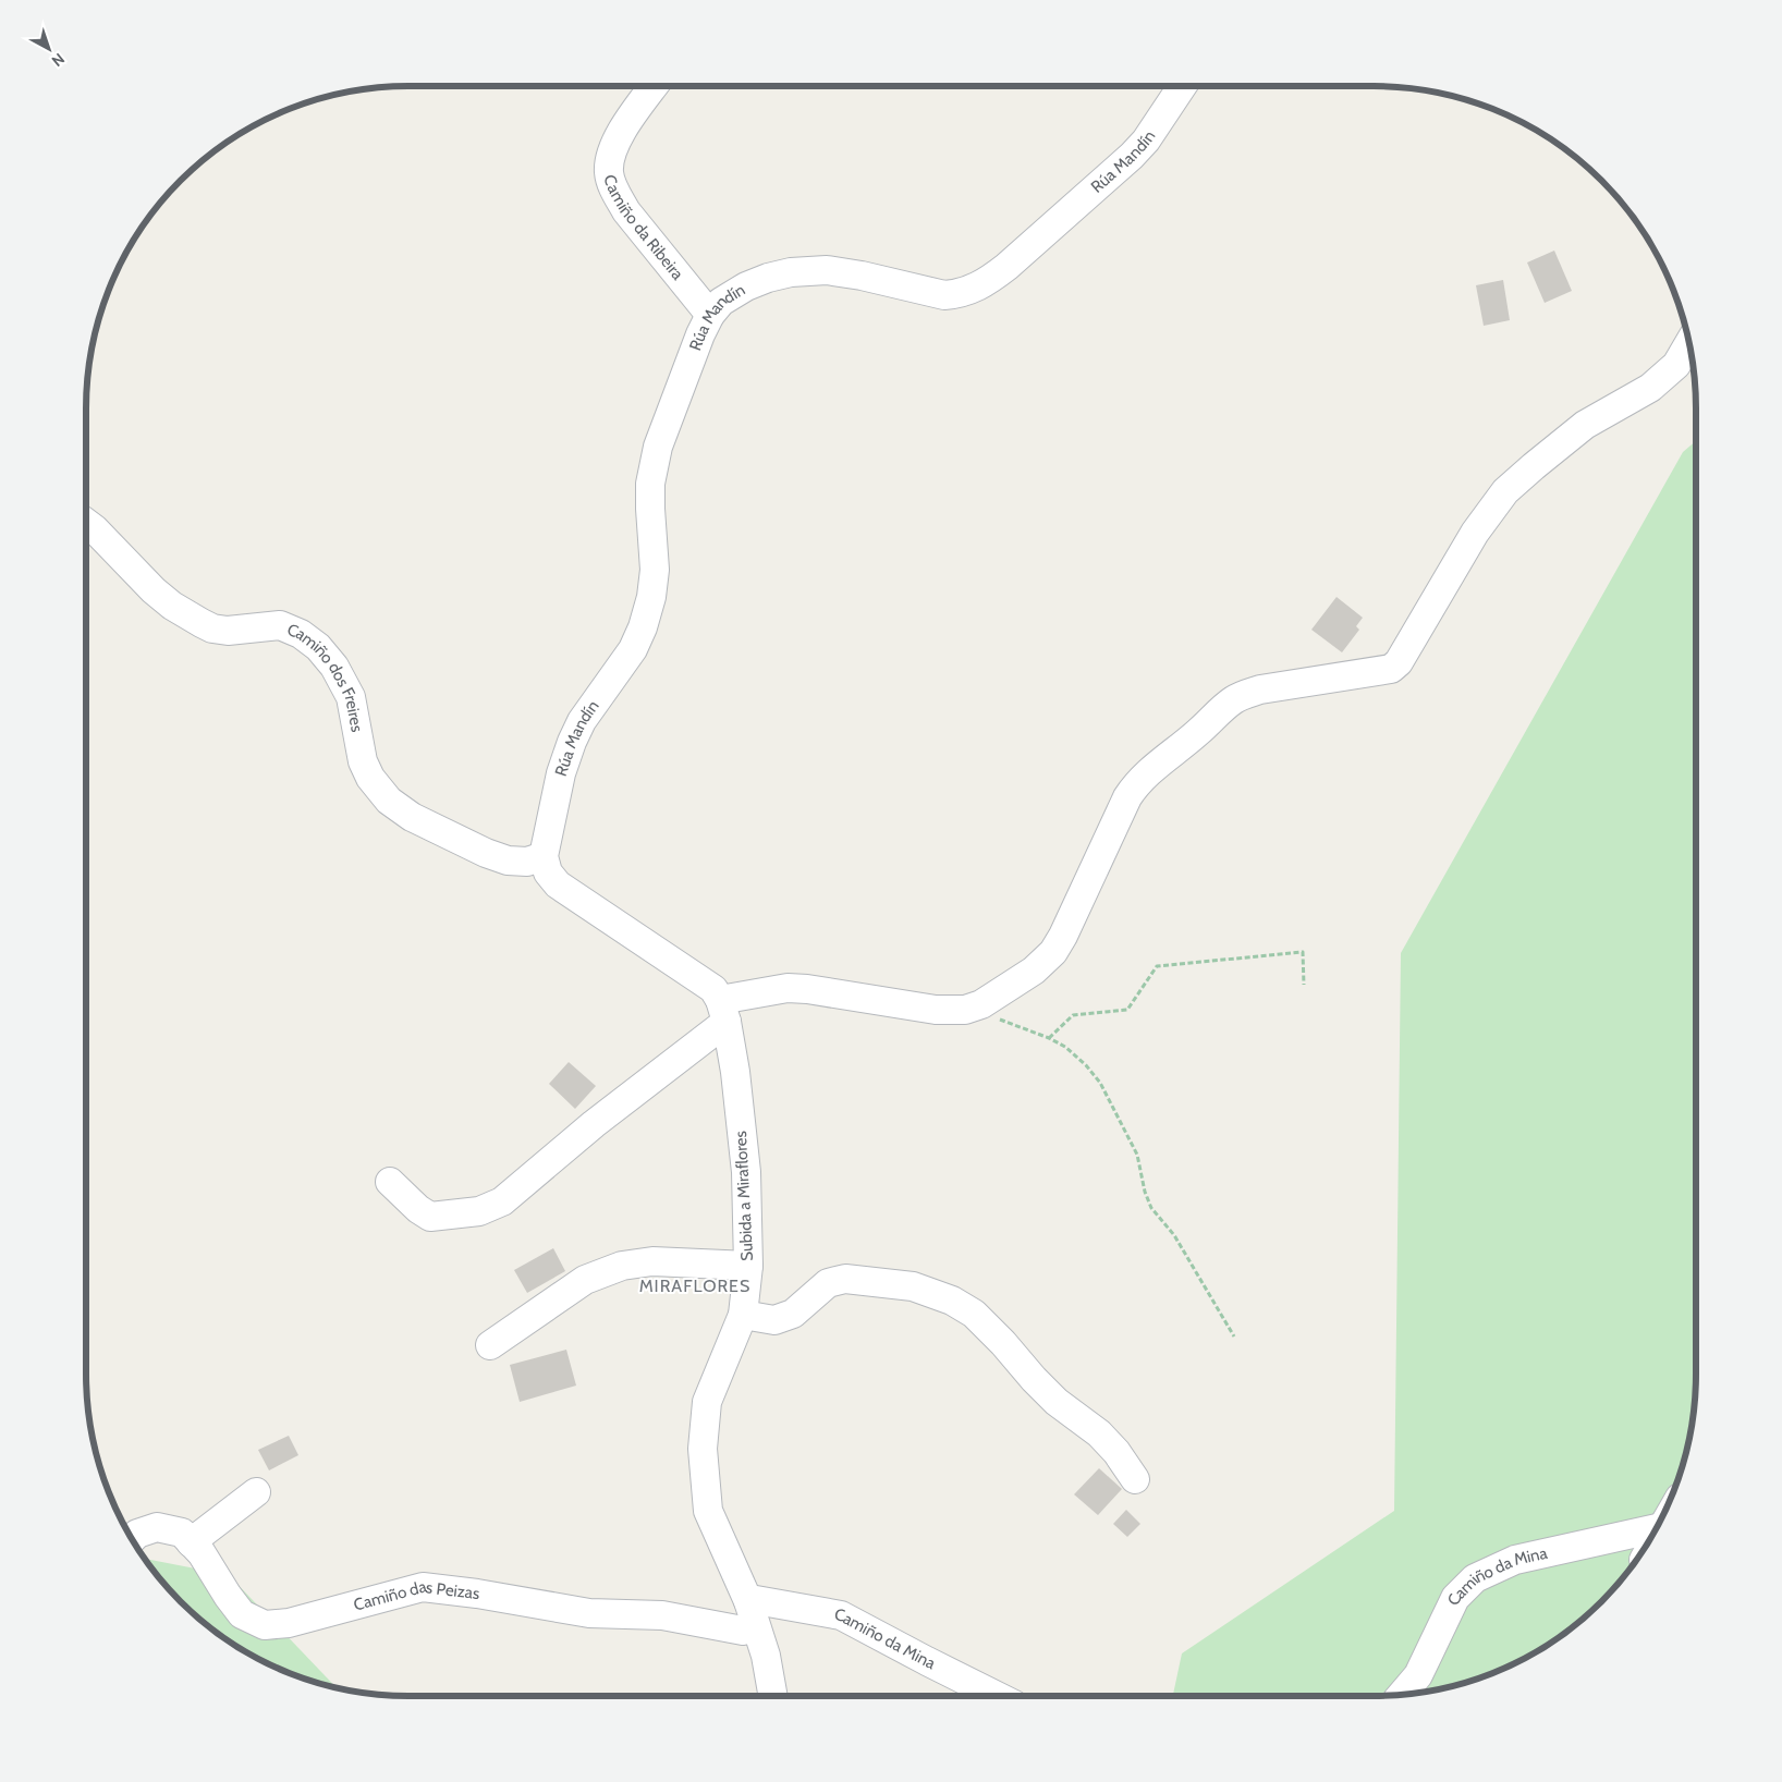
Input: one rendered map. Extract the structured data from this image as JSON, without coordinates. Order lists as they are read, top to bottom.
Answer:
{
  "streets": {
    "street": [
      "Rúa Mandín",
      "Camiño da Ribeira",
      "Camiño dos Freires",
      "Subida a Miraflores",
      "Camiño da Mina",
      "Camiño das Peizas"
    ]
  },
  "crossings": [
    ["Rúa Mandín", "Camiño da Ribeira"],
    ["Rúa Mandín", "Camiño dos Freires"],
    ["Subida a Miraflores", "Camiño da Mina"],
    ["Subida a Miraflores", "Camiño das Peizas"]
  ],
  "districts": ["MIRAFLORES"],
  "north": "bottom right"
}
